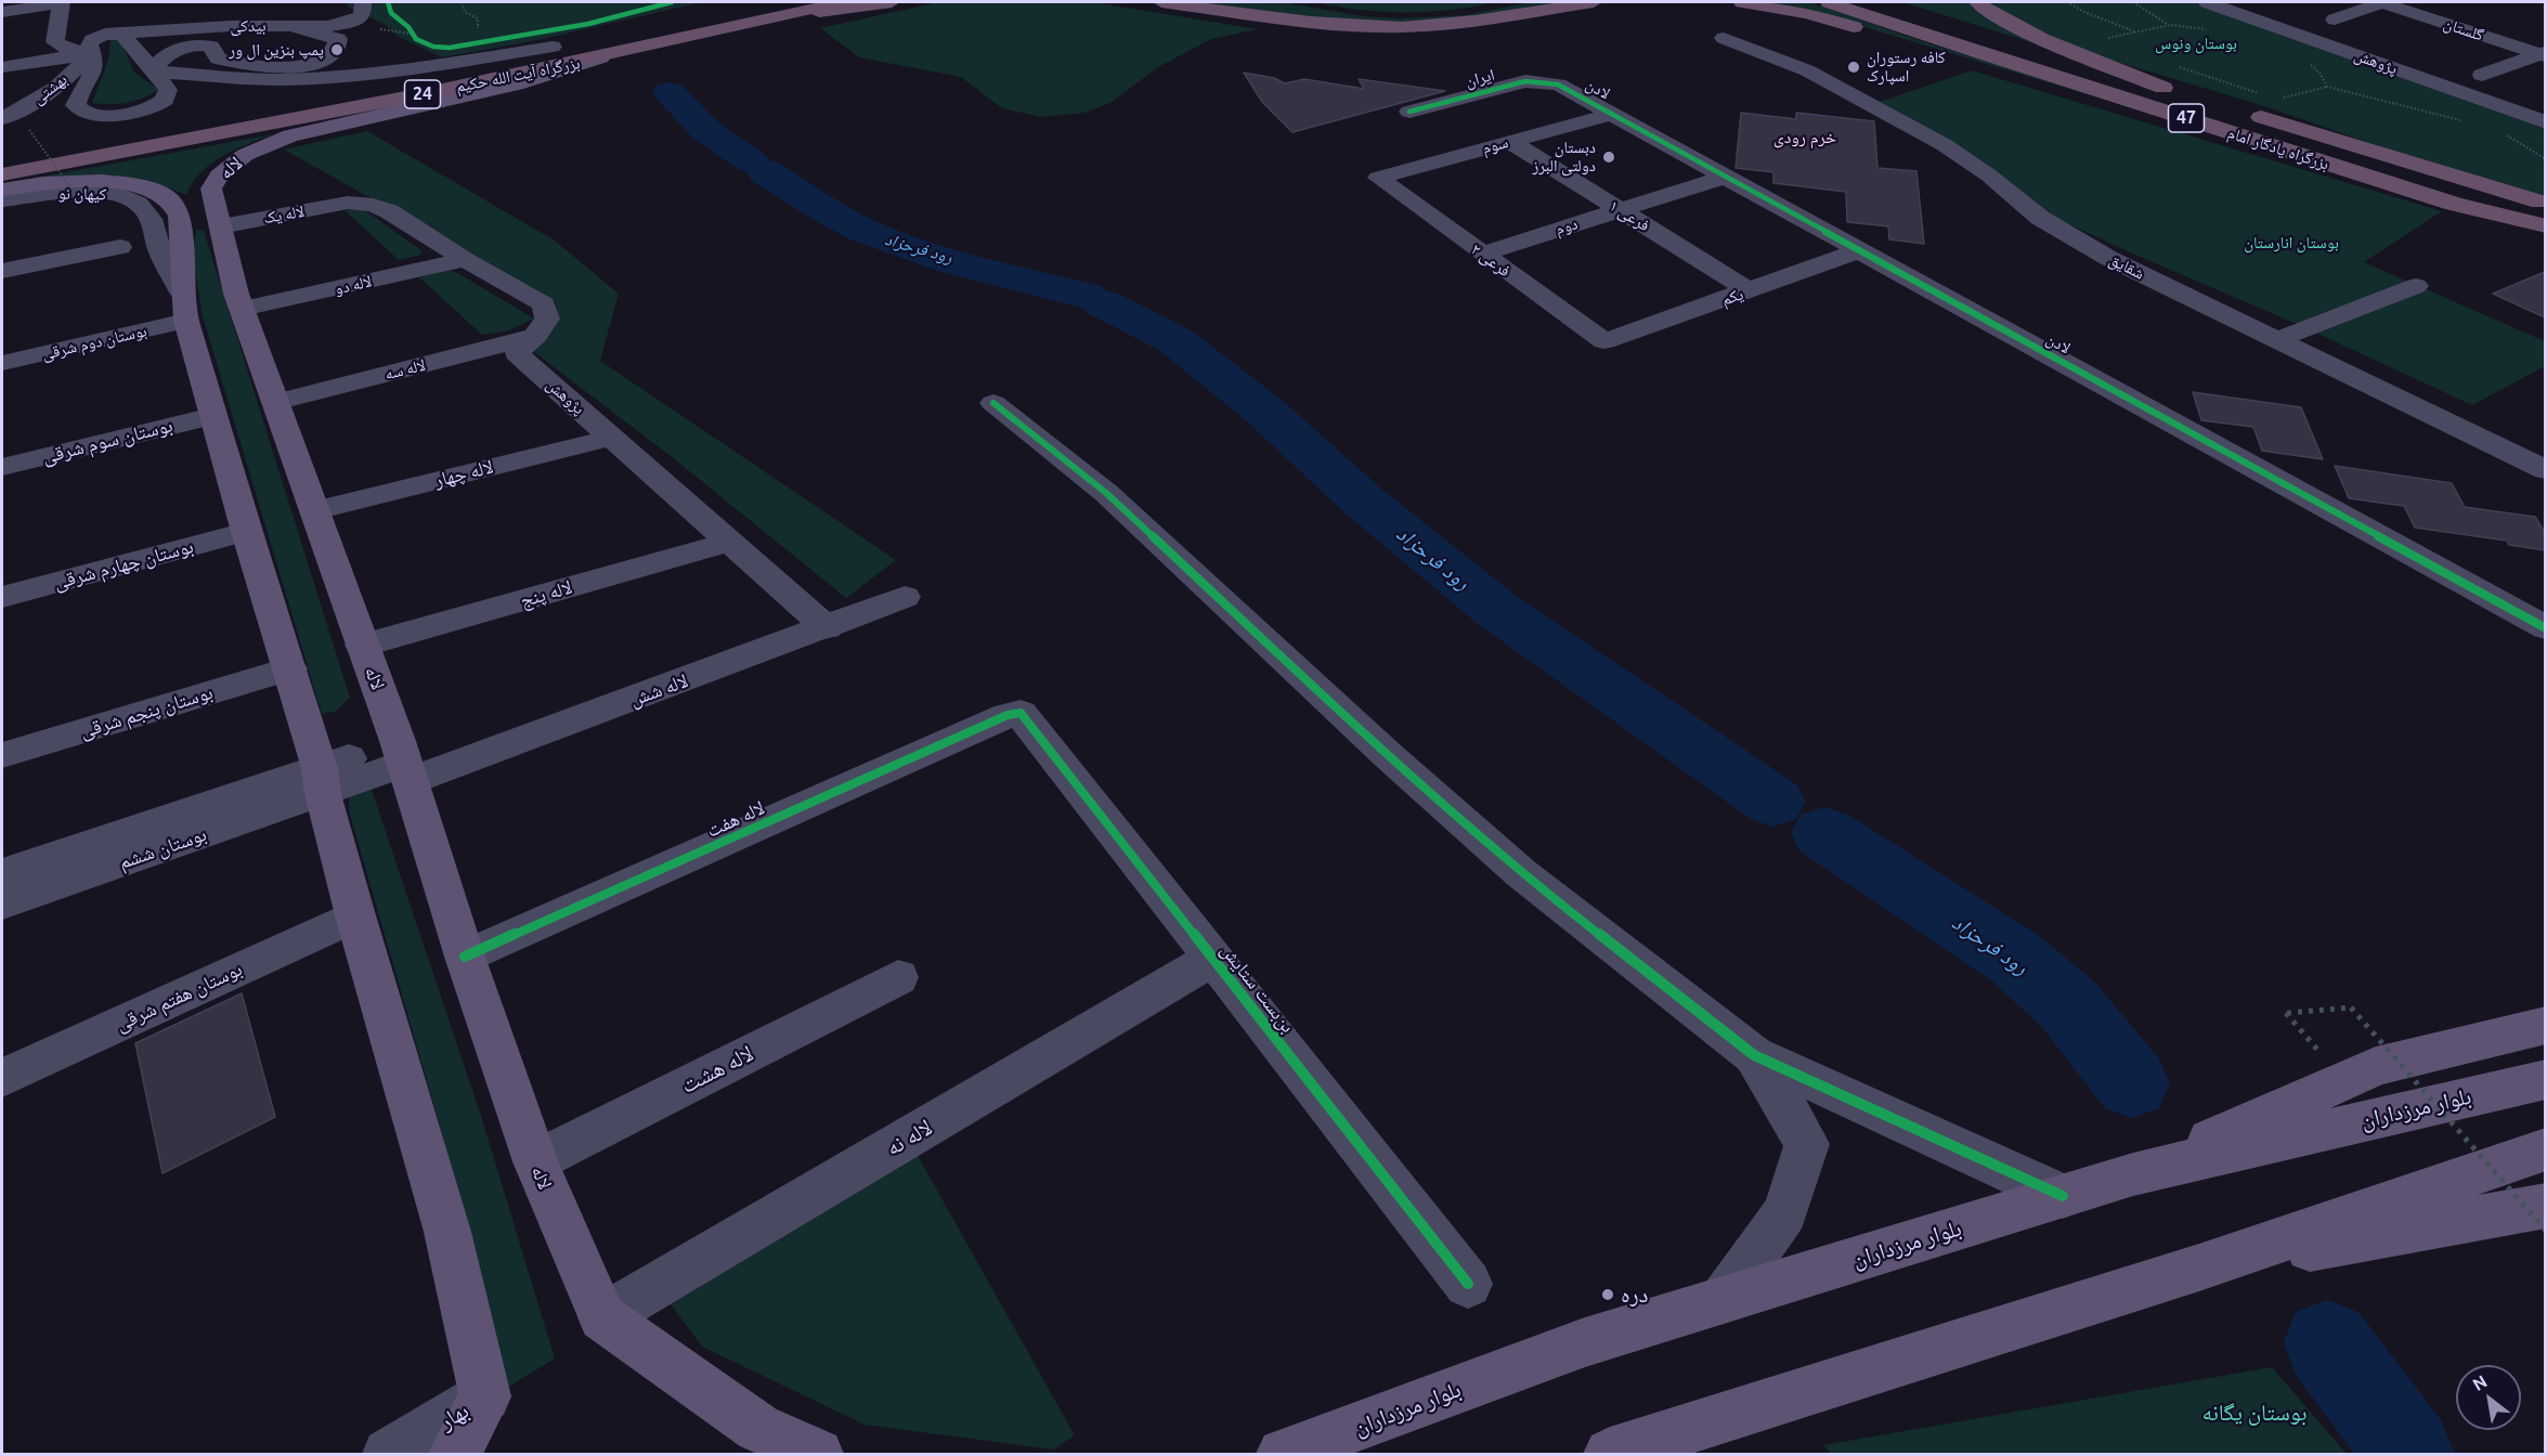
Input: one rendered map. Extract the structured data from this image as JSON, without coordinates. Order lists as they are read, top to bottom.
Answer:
{
  "streets": {
    "highway": [
      "بزرگراه آیت الله حکیم",
      "24",
      "47",
      "بزرگراه یادگار امام"
    ],
    "main road": ["لاله", "بلوار مرزداران"],
    "street": [
      "بیدکی",
      "گلستان",
      "پژوهش",
      "ایران",
      "بهشتی",
      "لادن",
      "سوم",
      "کیهان نو",
      "لاله یک",
      "فرعی ۱",
      "دوم",
      "فرعی ۲",
      "شقایق",
      "لاله دو",
      "یکم",
      "بوستان دوم شرقی",
      "لاله سه",
      "بوستان سوم شرقی",
      "لاله چهار",
      "بوستان چهارم شرقی",
      "لاله پنج",
      "لاله شش",
      "بوستان پنجم شرقی",
      "لاله هفت",
      "بوستان ششم",
      "بن‌بست ستایش",
      "بوستان هفتم شرقی",
      "لاله هشت",
      "لاله نه",
      "بهار"
    ]
  },
  "crossings": [
    ["بیدکی", "بهشتی"],
    ["پژوهش", "لاله یک"],
    ["پژوهش", "لاله دو"],
    ["پژوهش", "لاله سه"],
    ["پژوهش", "لاله چهار"],
    ["پژوهش", "لاله پنج"],
    ["پژوهش", "لاله شش"],
    ["بزرگراه آیت الله حکیم", "لاله"],
    ["ایران", "لادن"],
    ["لادن", "سوم"],
    ["لادن", "دوم"],
    ["لادن", "یکم"],
    ["سوم", "فرعی ۱"],
    ["سوم", "فرعی ۲"],
    ["لاله", "لاله یک"],
    ["لاله", "لاله دو"],
    ["لاله", "لاله سه"],
    ["لاله", "لاله چهار"],
    ["لاله", "لاله پنج"],
    ["لاله", "لاله شش"],
    ["لاله", "لاله هفت"],
    ["لاله", "لاله هشت"],
    ["لاله", "لاله نه"],
    ["فرعی ۱", "دوم"],
    ["فرعی ۱", "یکم"],
    ["دوم", "فرعی ۲"],
    ["فرعی ۲", "یکم"],
    ["لاله شش", "بوستان ششم"],
    ["لاله هفت", "بن‌بست ستایش"],
    ["بن‌بست ستایش", "لاله نه"]
  ],
  "districts": ["خرم رودی"],
  "water": ["رود فرحزاد"],
  "parks": ["بوستان ونوس", "بوستان انارستان", "بوستان یگانه"],
  "places": [
    "پمپ بنزین ال ور",
    "کافه رستوران اسپارک",
    "دبستان دولتی البرز",
    "دره"
  ],
  "north": "top left"
}
